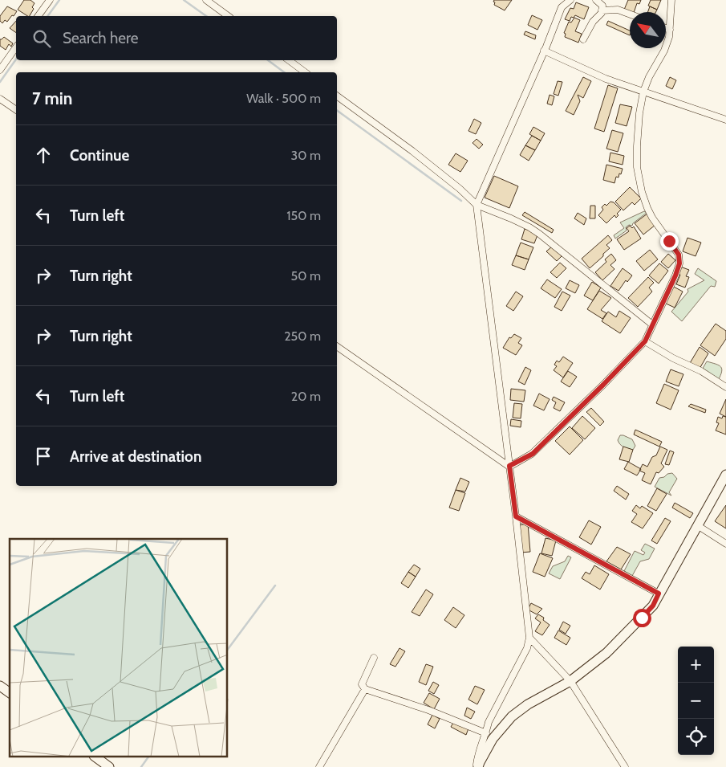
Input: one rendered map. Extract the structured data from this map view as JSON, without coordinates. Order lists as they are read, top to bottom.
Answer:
{
  "north": "top left",
  "page": {
    "search": "Search here",
    "heading": ["7 min", "Walk · 500 m"],
    "list": [
      ["Continue", "30 m"],
      ["Turn left", "150 m"],
      ["Turn right", "50 m"],
      ["Turn right", "250 m"],
      ["Turn left", "20 m"],
      "Arrive at destination"
    ],
    "map_buttons": ["+", "−"]
  }
}
